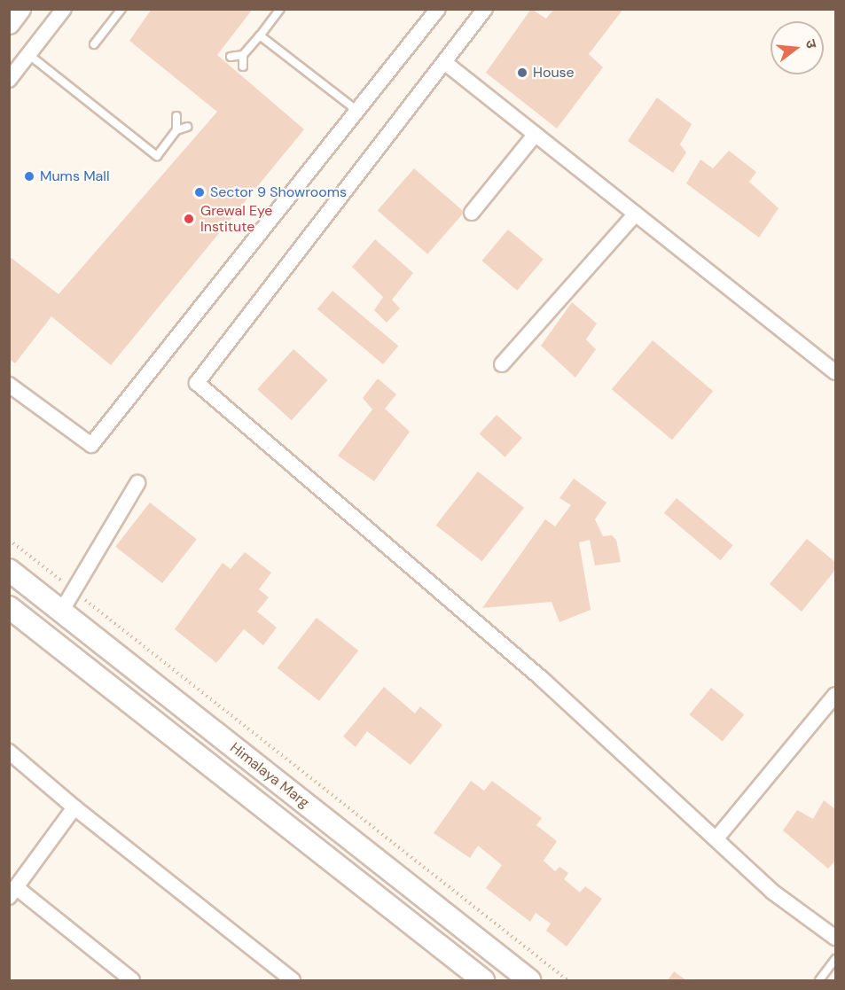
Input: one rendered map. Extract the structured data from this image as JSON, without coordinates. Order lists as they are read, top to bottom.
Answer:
{
  "streets": {
    "main road": ["Himalaya Marg"]
  },
  "places": [
    "House",
    "Mums Mall",
    "Sector 9 Showrooms",
    "Grewal Eye Institute"
  ],
  "north": "right"
}
